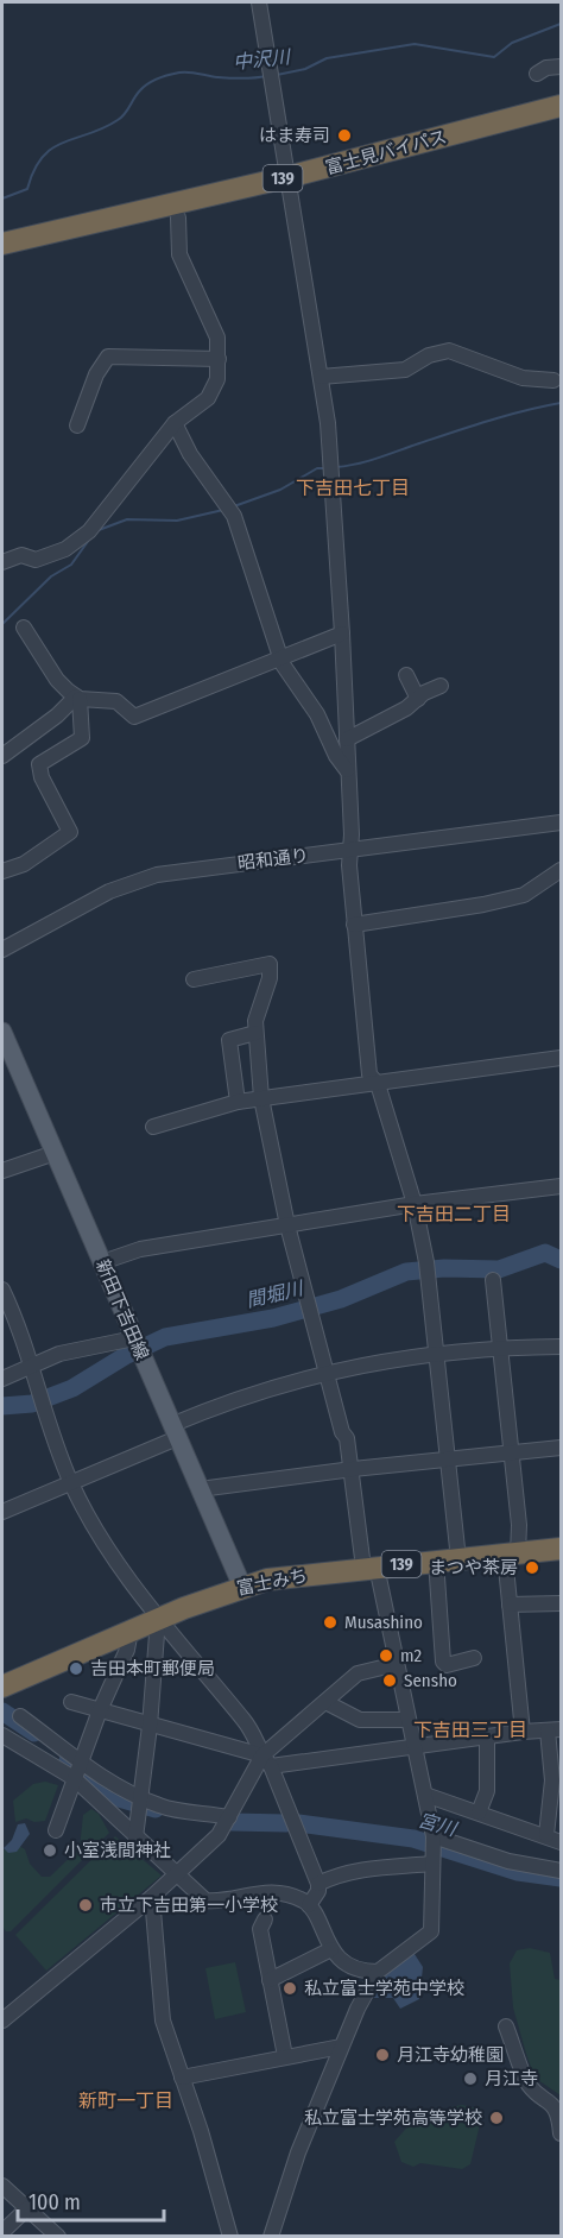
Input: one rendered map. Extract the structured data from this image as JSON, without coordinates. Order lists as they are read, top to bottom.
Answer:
{
  "streets": {
    "highway": ["富士見バイパス", "139", "富士みち"],
    "main road": ["新田下吉田線"],
    "street": ["昭和通り"]
  },
  "crossings": [
    ["新田下吉田線", "富士みち"]
  ],
  "districts": [
    "下吉田七丁目",
    "下吉田二丁目",
    "下吉田三丁目",
    "新町一丁目"
  ],
  "water": ["中沢川", "間堀川", "宮川"],
  "places": [
    "はま寿司",
    "まつや茶房",
    "Musashino",
    "m2",
    "吉田本町郵便局",
    "Sensho",
    "小室浅間神社",
    "市立下吉田第一小学校",
    "私立富士学苑中学校",
    "月江寺幼稚園",
    "月江寺",
    "私立富士学苑高等学校"
  ],
  "scale_bar": "100 m"
}
